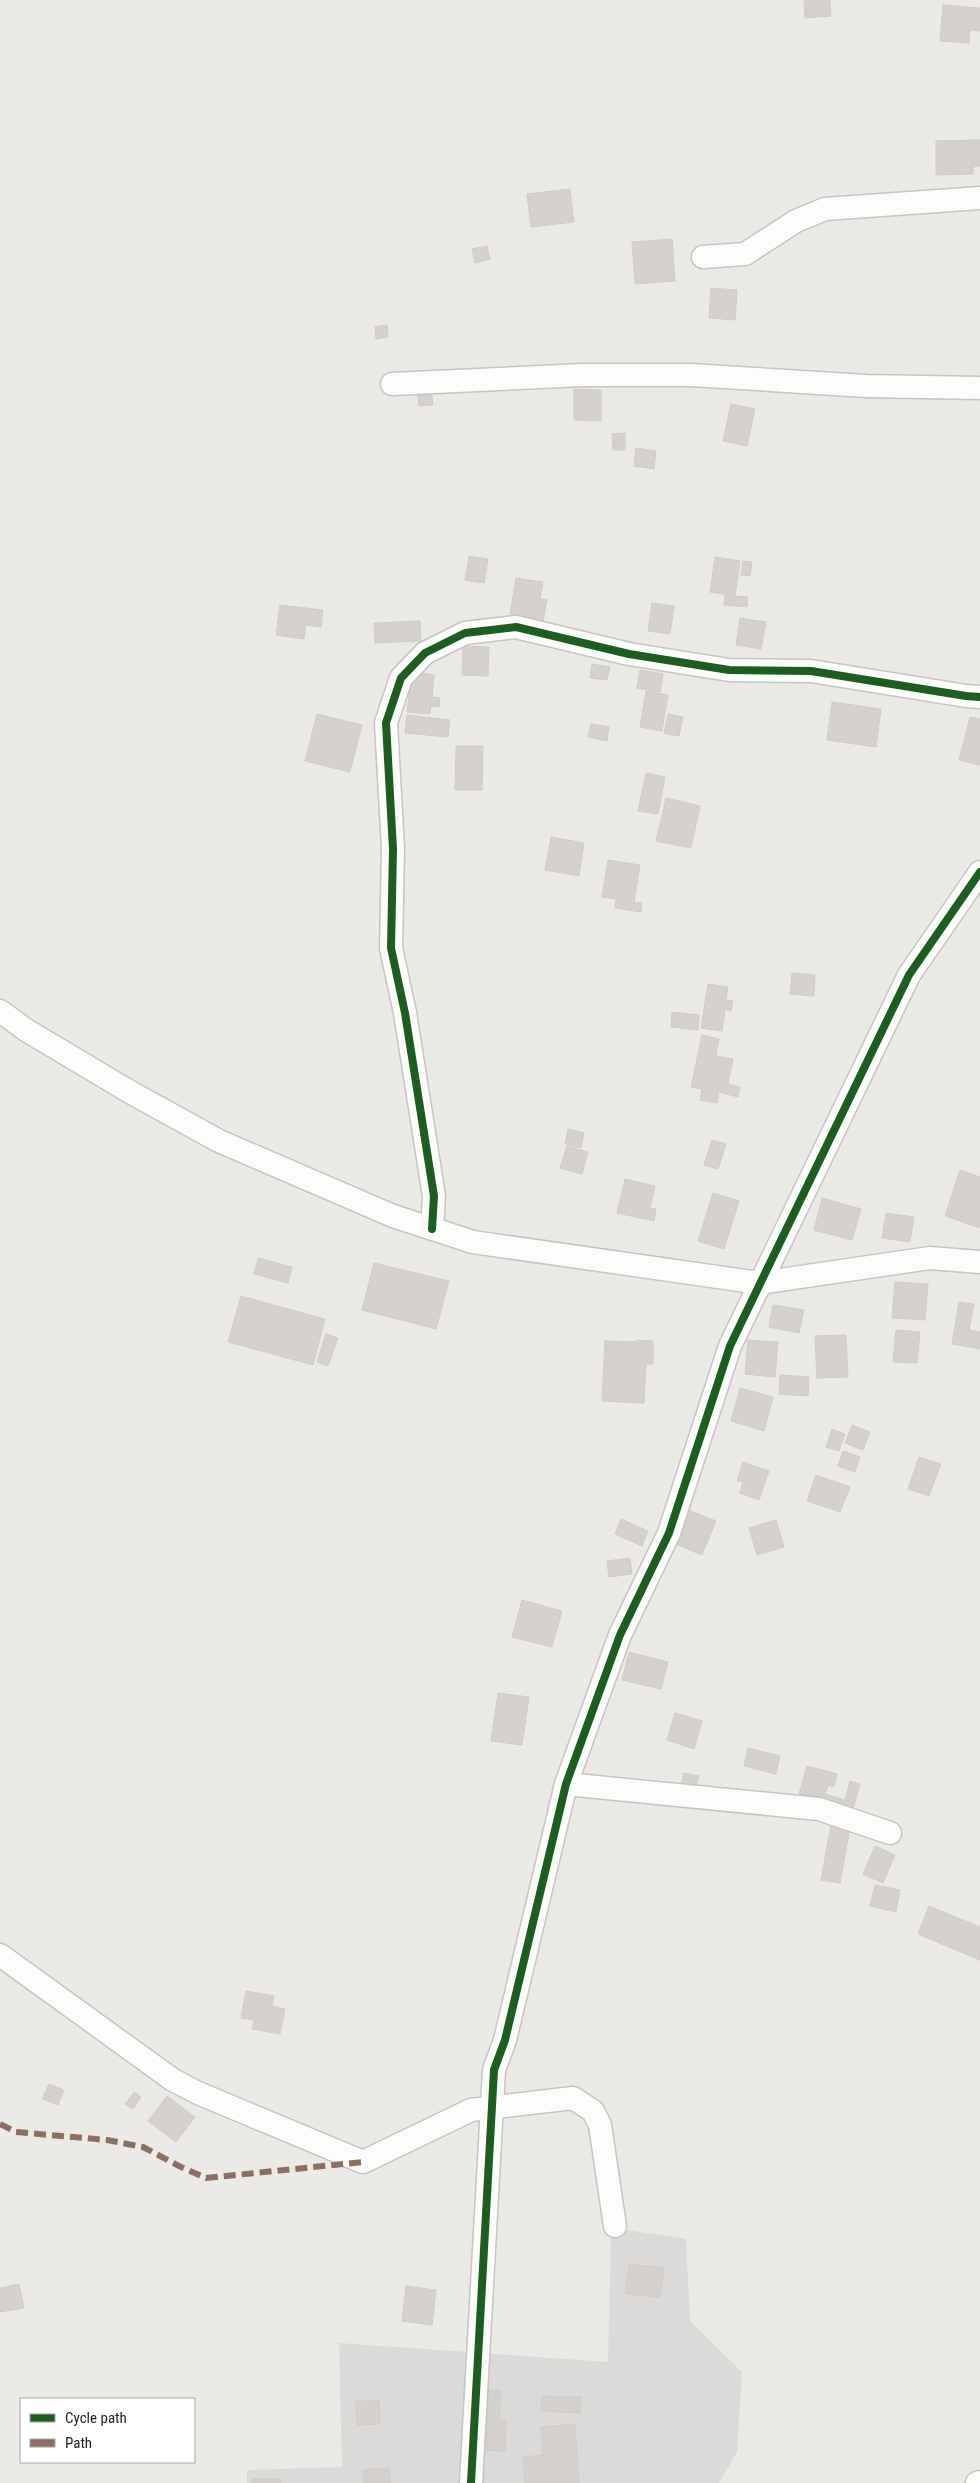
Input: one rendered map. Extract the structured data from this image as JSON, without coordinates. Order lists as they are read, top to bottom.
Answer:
{
  "legend": ["Cycle path", "Path"]
}
